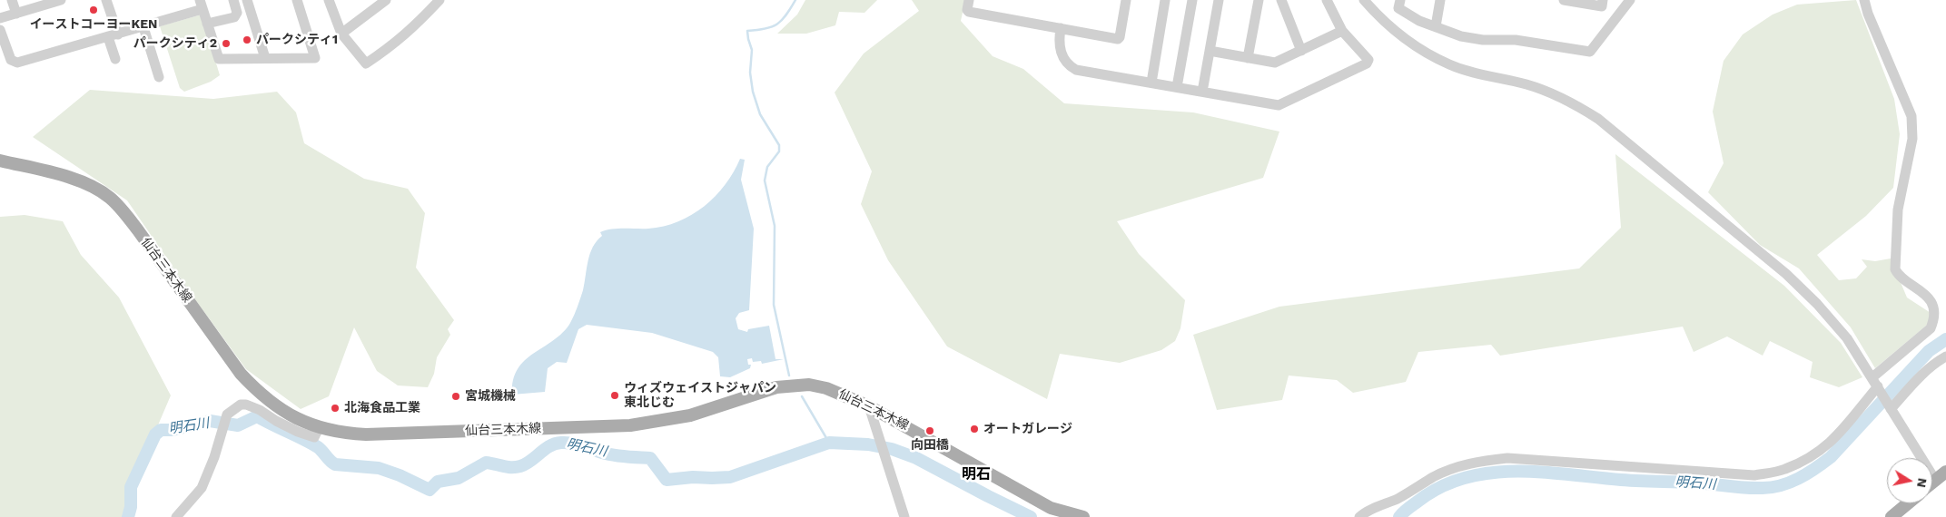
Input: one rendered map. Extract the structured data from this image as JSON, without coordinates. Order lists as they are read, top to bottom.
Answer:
{
  "streets": {
    "main road": ["仙台三本木線"]
  },
  "districts": ["明石"],
  "water": ["明石川"],
  "places": [
    "イーストコーヨーKEN",
    "パークシティ1",
    "パークシティ2",
    "ウィズウェイストジャパン 東北じむ",
    "宮城機械",
    "北海食品工業",
    "オートガレージ",
    "向田橋"
  ],
  "north": "right"
}
